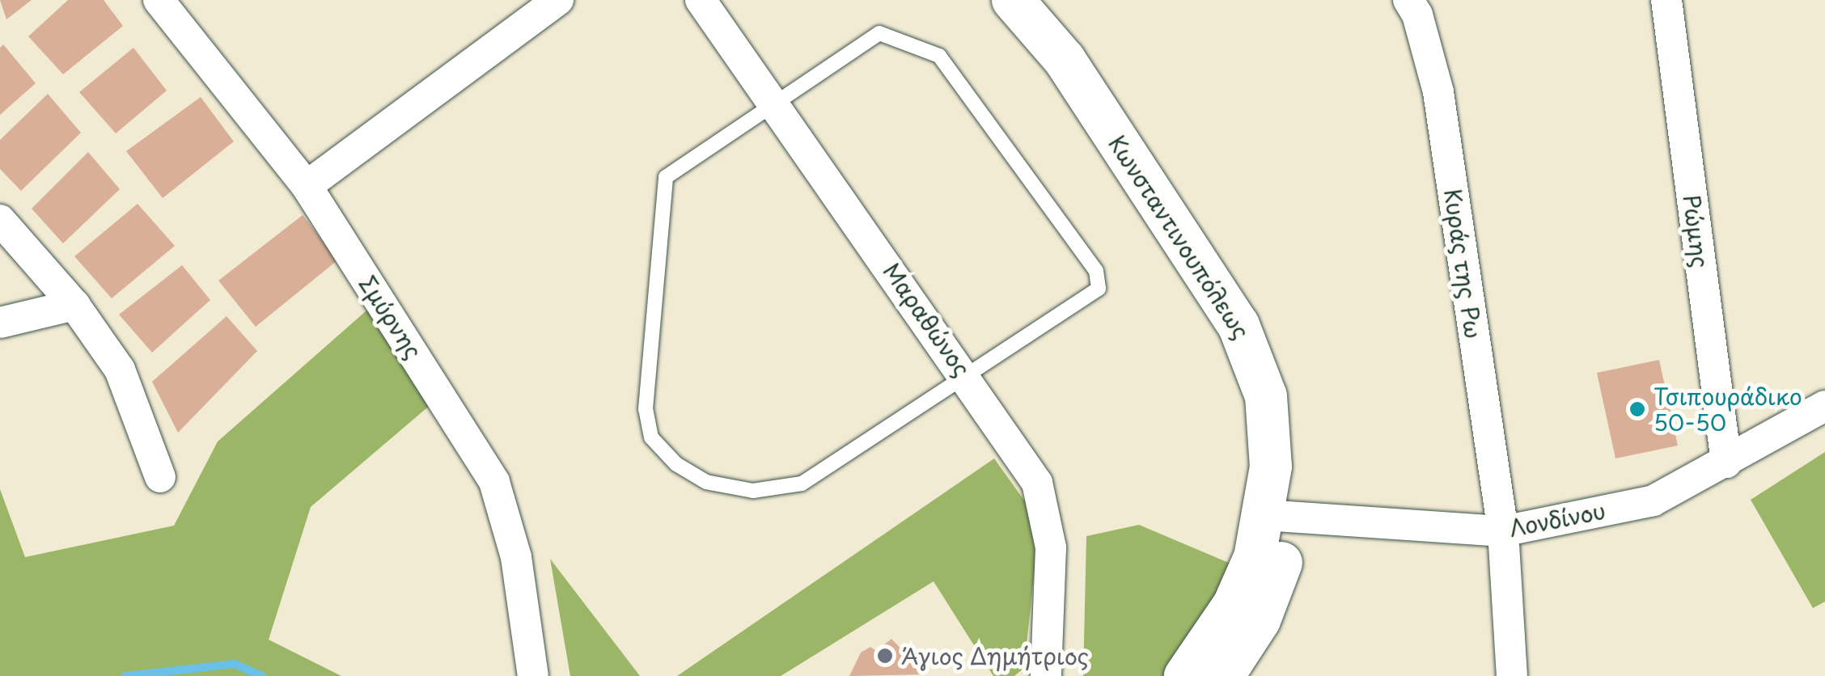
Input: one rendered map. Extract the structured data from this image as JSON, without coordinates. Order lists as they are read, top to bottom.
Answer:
{
  "streets": {
    "main road": ["Κωνσταντινουπόλεως"],
    "street": [
      "Ρώμης",
      "Κυράς της Ρω",
      "Σμύρνης",
      "Μαραθώνος",
      "Λονδίνου"
    ]
  },
  "crossings": [
    ["Ρώμης", "Λονδίνου"],
    ["Κωνσταντινουπόλεως", "Λονδίνου"],
    ["Κυράς της Ρω", "Λονδίνου"]
  ],
  "places": ["Τσιπουράδικο 50-50", "Άγιος Δημήτριος"]
}
